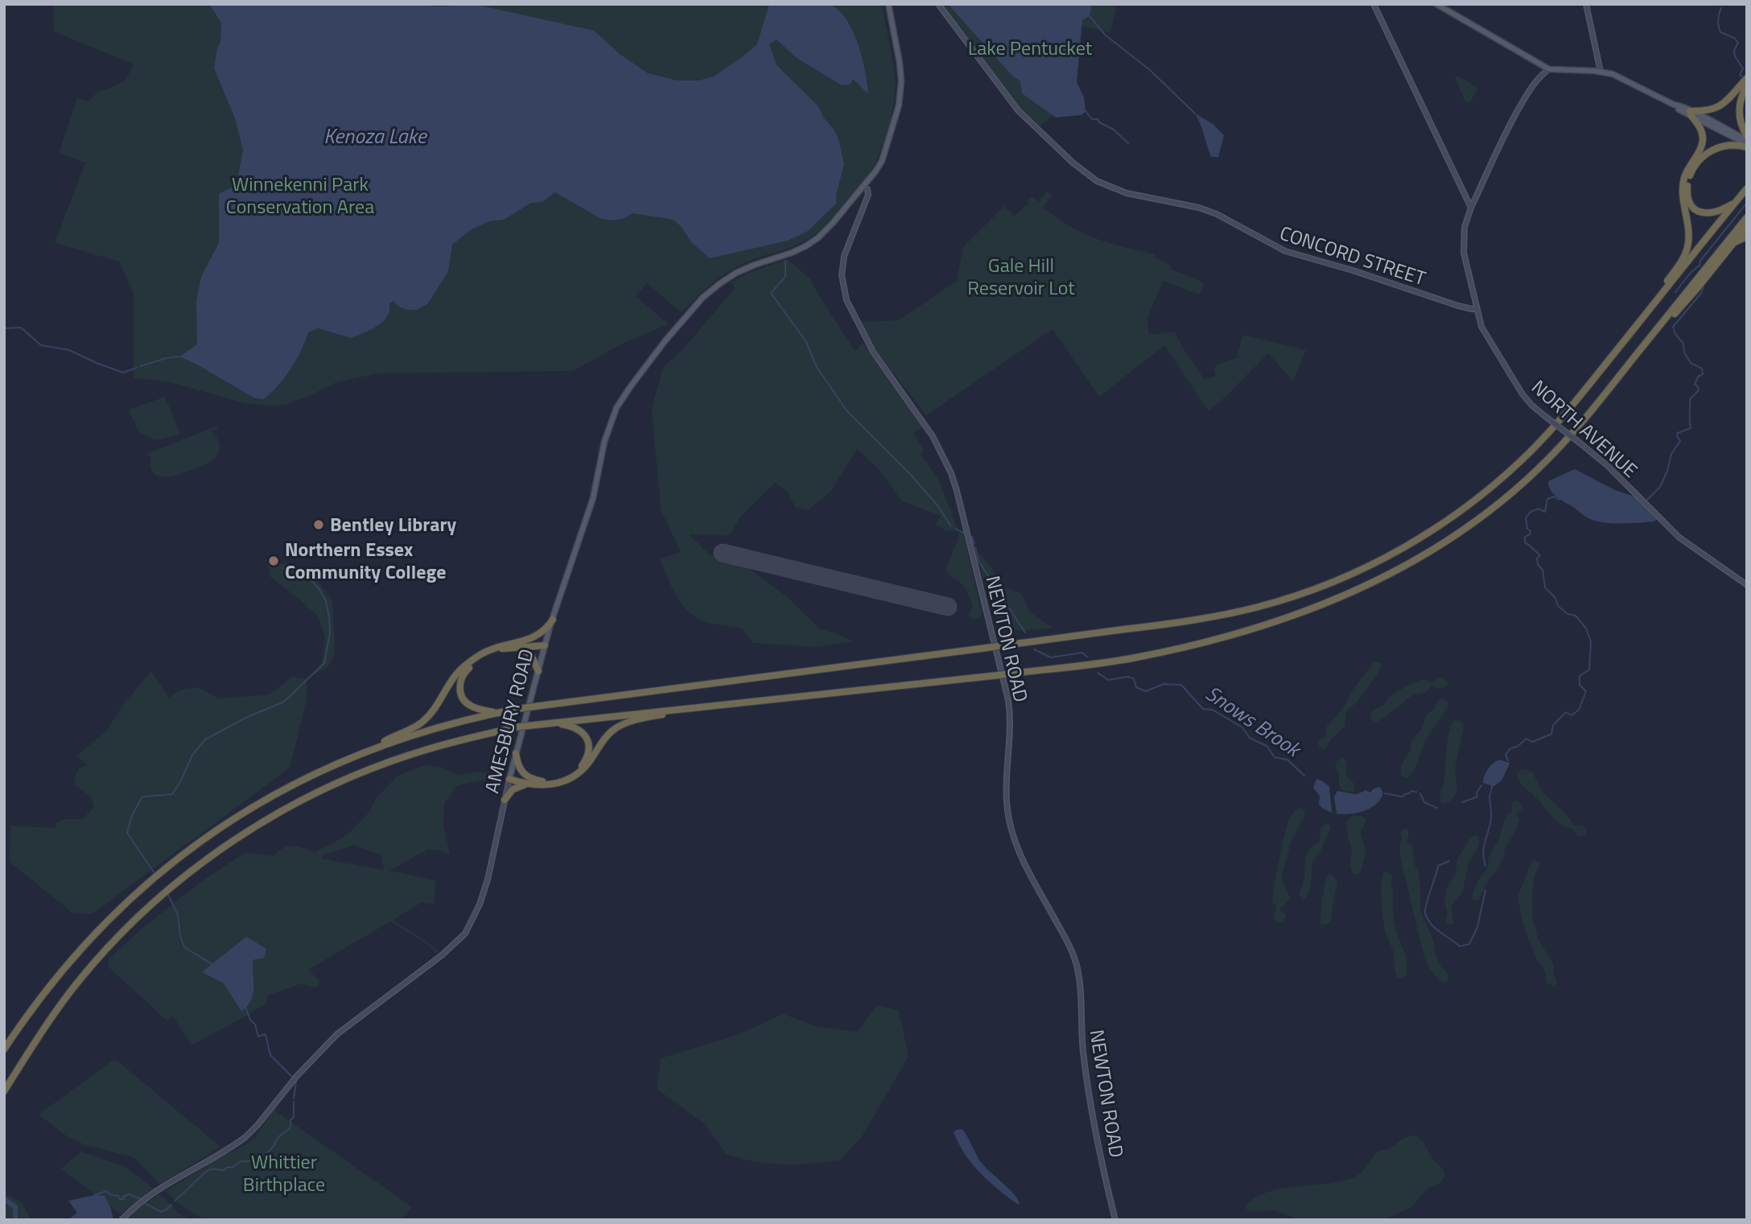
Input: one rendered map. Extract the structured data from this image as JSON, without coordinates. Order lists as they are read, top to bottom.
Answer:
{
  "streets": {
    "main road": [
      "CONCORD STREET",
      "NORTH AVENUE",
      "NEWTON ROAD",
      "AMESBURY ROAD"
    ]
  },
  "crossings": [
    ["CONCORD STREET", "NORTH AVENUE"],
    ["NEWTON ROAD", "AMESBURY ROAD"]
  ],
  "water": ["Kenoza Lake", "Snows Brook"],
  "parks": [
    "Lake Pentucket",
    "Winnekenni Park Conservation Area",
    "Gale Hill Reservoir Lot",
    "Whittier Birthplace"
  ],
  "places": ["Bentley Library", "Northern Essex Community College"]
}
